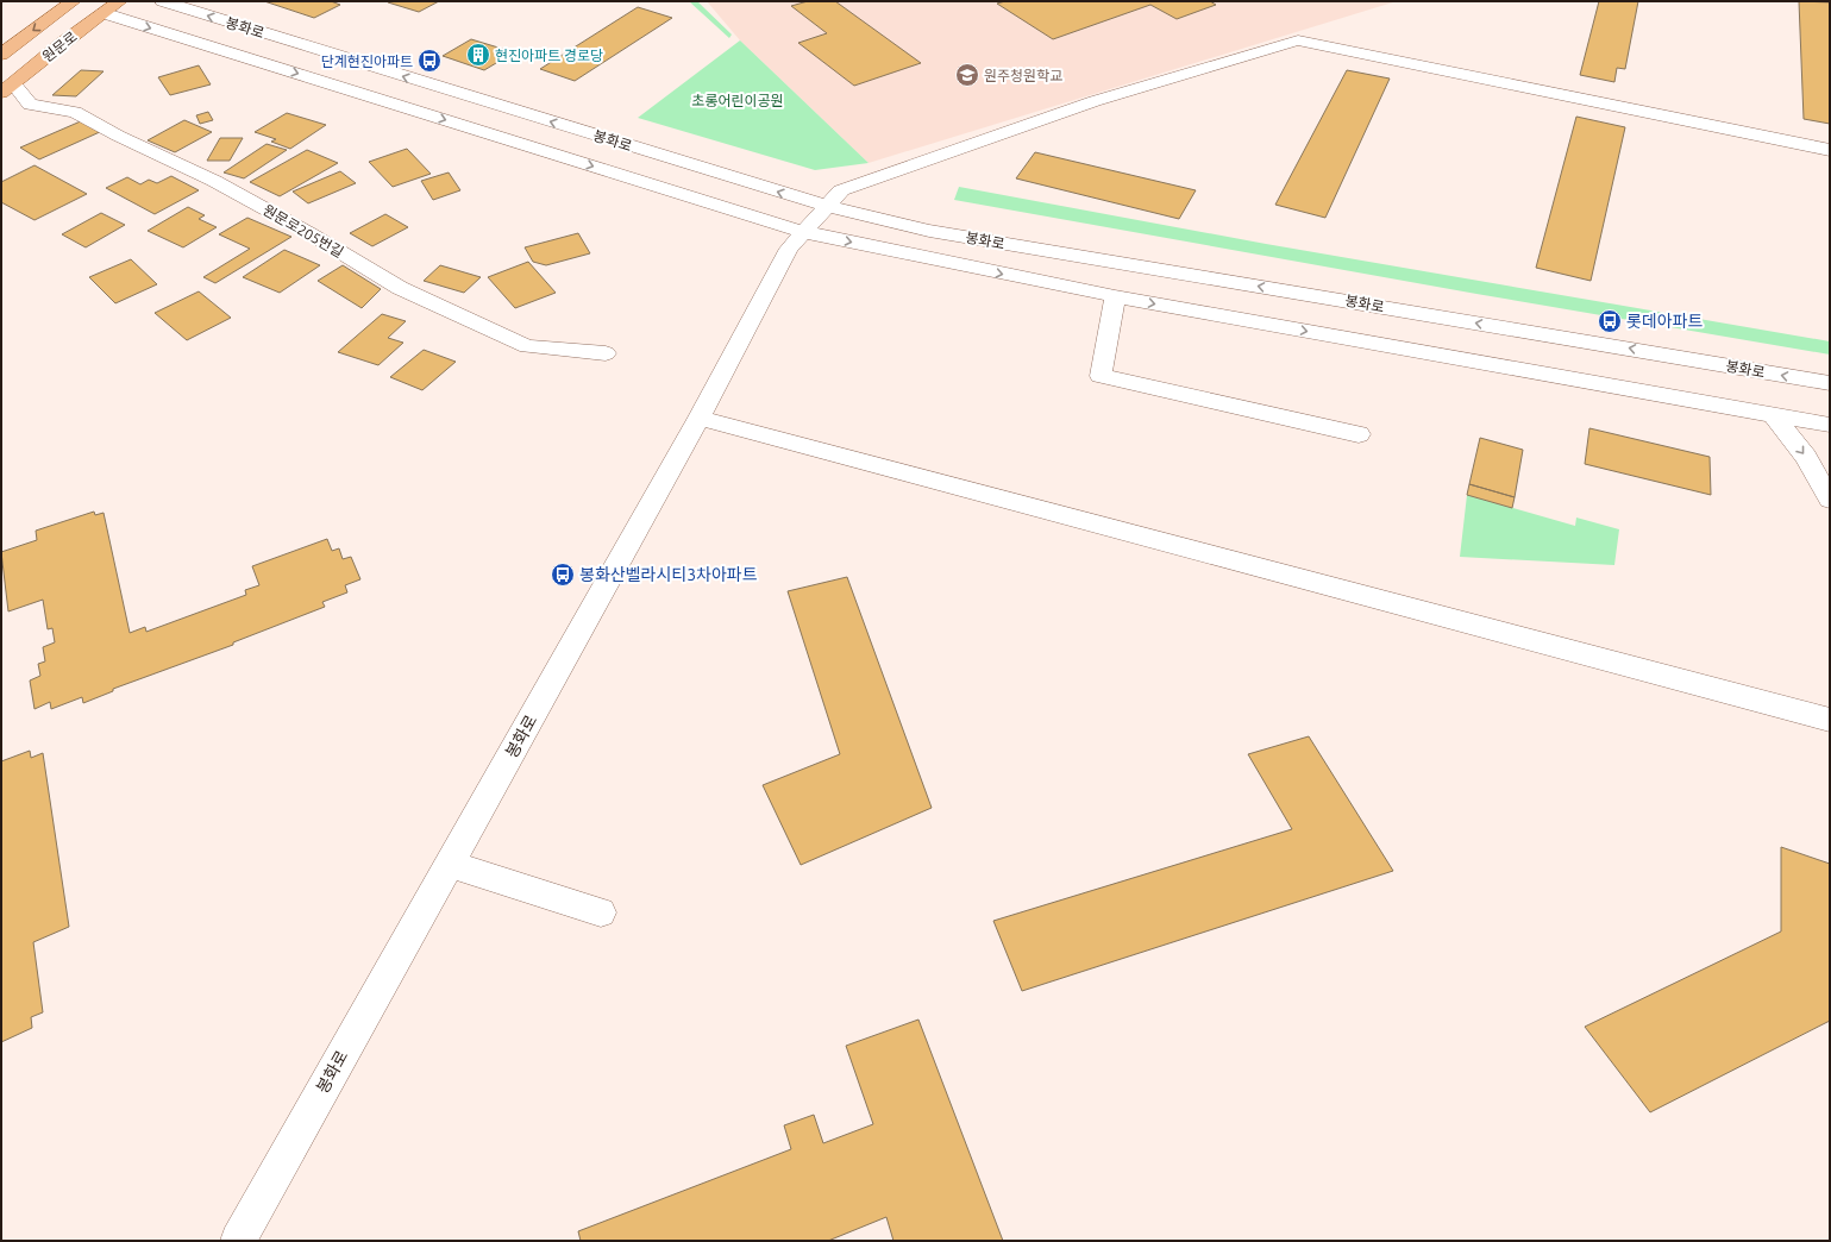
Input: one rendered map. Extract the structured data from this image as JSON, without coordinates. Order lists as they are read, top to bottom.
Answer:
{
  "streets": {
    "main road": ["봉화로", "원문로"],
    "street": ["원문로205번길"]
  },
  "crossings": [
    ["봉화로", "원문로"],
    ["원문로", "원문로205번길"]
  ],
  "parks": ["초롱어린이공원"],
  "places": {
    "building": ["현진아파트 경로당"],
    "bus stop": ["단계현진아파트", "롯데아파트", "봉화산벨라시티3차아파트"],
    "school or university": ["원주청원학교"]
  }
}
